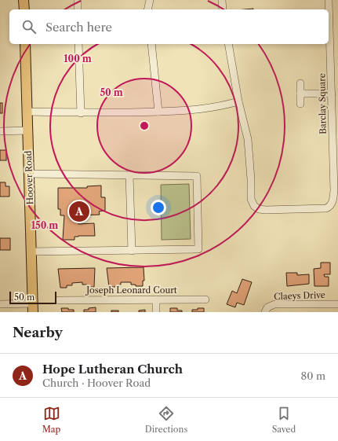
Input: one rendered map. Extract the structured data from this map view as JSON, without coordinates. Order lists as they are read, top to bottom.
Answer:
{
  "streets": {
    "main road": ["Hoover Road"],
    "street": ["Barclay Square", "Joseph Leonard Court", "Claeys Drive"]
  },
  "scale_bar": "50 m",
  "page": {
    "search": "Search here",
    "pins": "A",
    "scale": "50 m",
    "heading": "Nearby",
    "list": [
      {
        "mark": "A",
        "name": "Hope Lutheran Church",
        "note": "Church · Hoover Road",
        "value": "80 m"
      }
    ],
    "nav": ["Map", "Directions", "Saved"]
  },
  "rings": ["100 m", "50 m", "150 m"]
}
